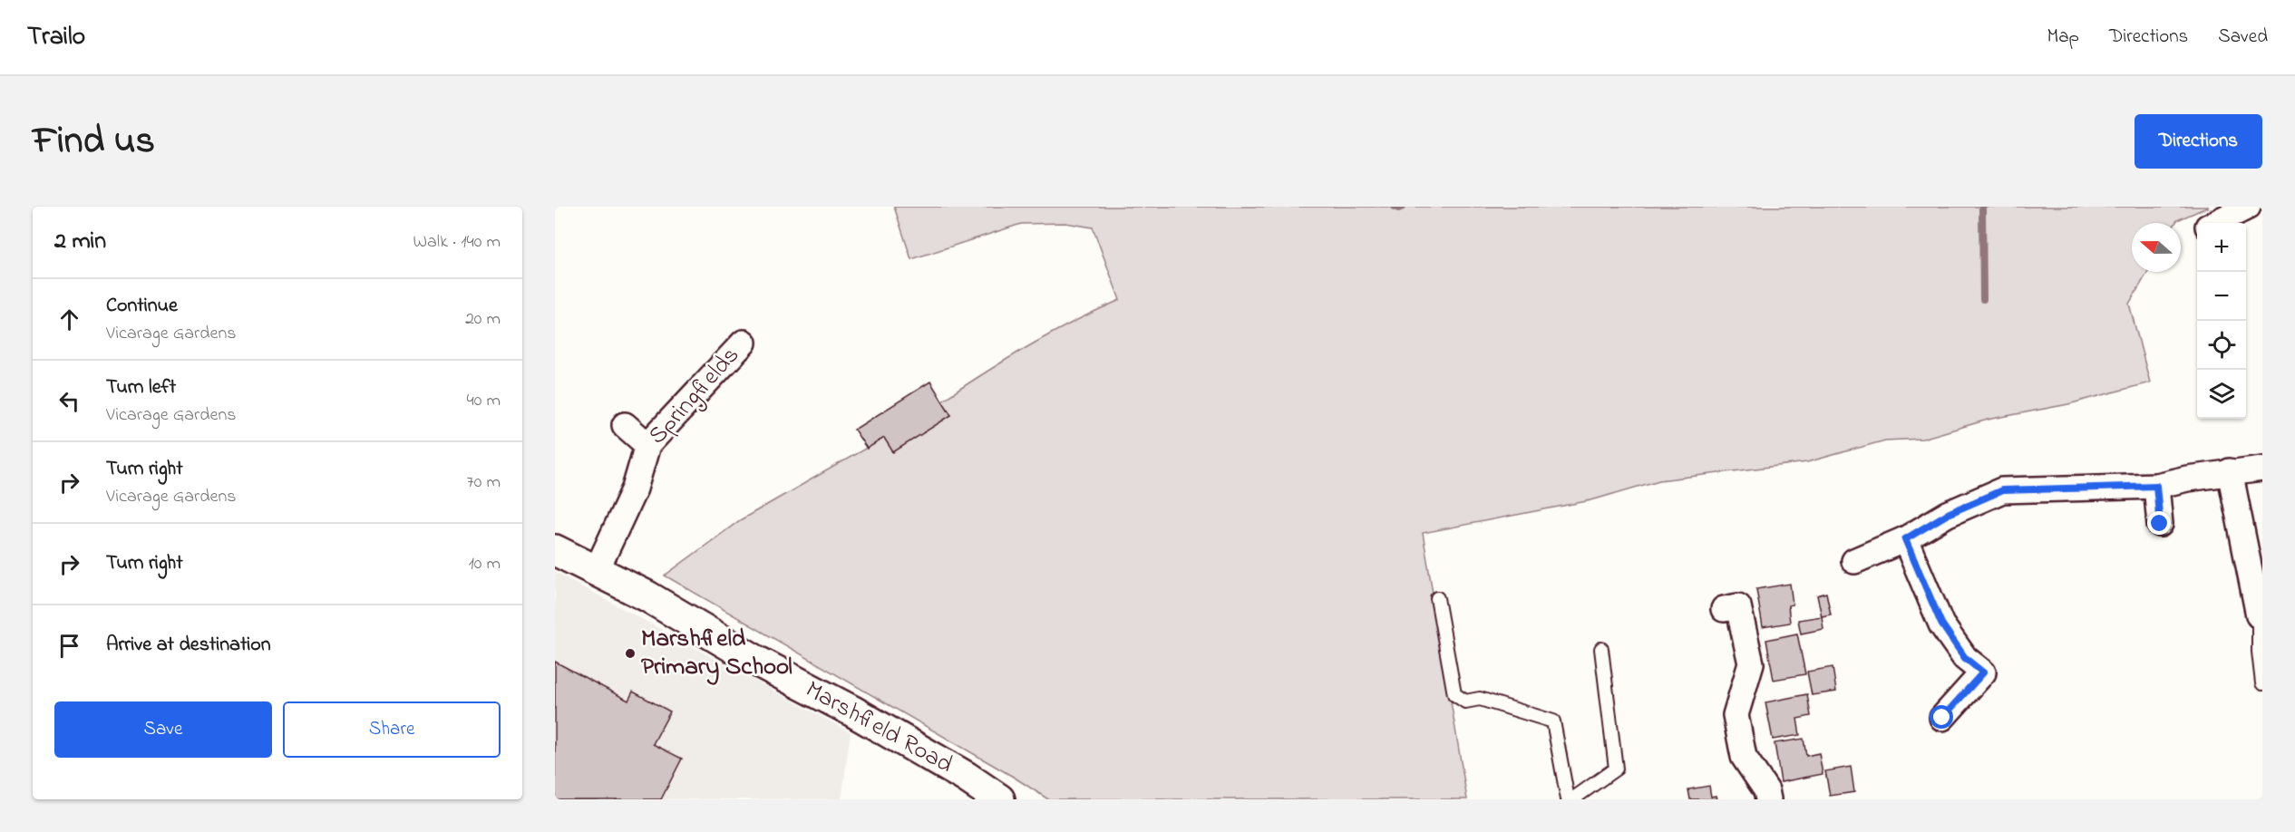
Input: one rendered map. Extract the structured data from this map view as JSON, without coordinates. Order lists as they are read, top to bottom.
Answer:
{
  "streets": {
    "street": ["Springfields", "Marshfield Road"]
  },
  "crossings": [
    ["Springfields", "Marshfield Road"]
  ],
  "places": ["Marshfield Primary School"],
  "north": "left",
  "page": {
    "header": "Trailo",
    "nav": ["Map", "Directions", "Saved"],
    "title": "Find us",
    "buttons": [
      "Directions",
      ["Save", "Share"]
    ],
    "heading": ["2 min", "Walk · 140 m"],
    "map_buttons": ["+", "−"],
    "list": [
      ["Continue", "Vicarage Gardens", "20 m"],
      ["Turn left", "Vicarage Gardens", "40 m"],
      ["Turn right", "Vicarage Gardens", "70 m"],
      ["Turn right", "10 m"],
      "Arrive at destination"
    ]
  }
}
